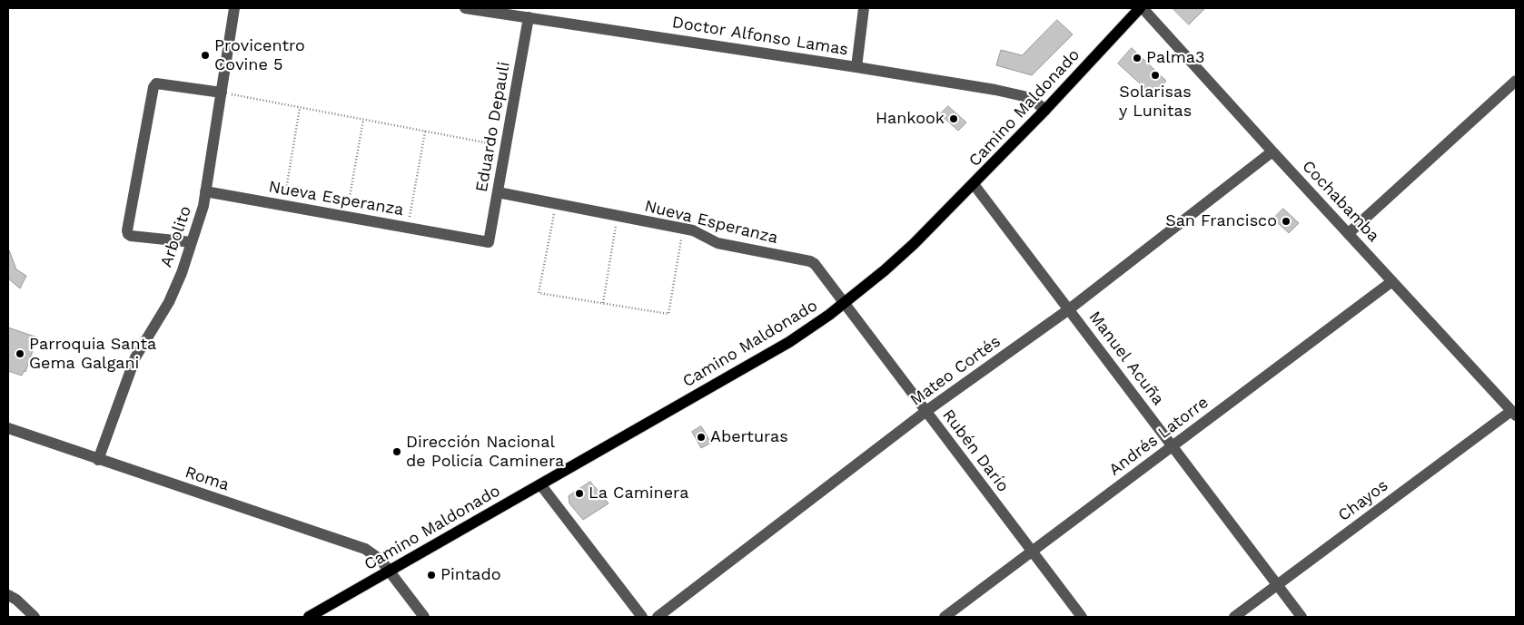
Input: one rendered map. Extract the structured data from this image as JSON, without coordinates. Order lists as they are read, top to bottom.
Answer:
{
  "streets": {
    "main road": ["Camino Maldonado"],
    "street": [
      "Doctor Alfonso Lamas",
      "Eduardo Depauli",
      "Nueva Esperanza",
      "Cochabamba",
      "Arbolito",
      "Manuel Acuña",
      "Mateo Cortés",
      "Andrés Latorre",
      "Rubén Darío",
      "Roma",
      "Chayos"
    ]
  },
  "crossings": [
    ["Doctor Alfonso Lamas", "Camino Maldonado"],
    ["Doctor Alfonso Lamas", "Eduardo Depauli"],
    ["Camino Maldonado", "Nueva Esperanza"],
    ["Camino Maldonado", "Cochabamba"],
    ["Camino Maldonado", "Manuel Acuña"],
    ["Camino Maldonado", "Rubén Darío"],
    ["Camino Maldonado", "Roma"],
    ["Eduardo Depauli", "Nueva Esperanza"],
    ["Nueva Esperanza", "Arbolito"],
    ["Nueva Esperanza", "Rubén Darío"],
    ["Cochabamba", "Mateo Cortés"],
    ["Cochabamba", "Andrés Latorre"],
    ["Cochabamba", "Chayos"],
    ["Arbolito", "Roma"],
    ["Manuel Acuña", "Mateo Cortés"],
    ["Manuel Acuña", "Andrés Latorre"],
    ["Manuel Acuña", "Chayos"],
    ["Mateo Cortés", "Rubén Darío"],
    ["Andrés Latorre", "Rubén Darío"]
  ],
  "places": [
    "Provicentro Covine 5",
    "Palma3",
    "Solarisas y Lunitas",
    "Hankook",
    "San Francisco",
    "Parroquia Santa Gema Galgani",
    "Aberturas",
    "Dirección Nacional de Policía Caminera",
    "La Caminera",
    "Pintado"
  ]
}
